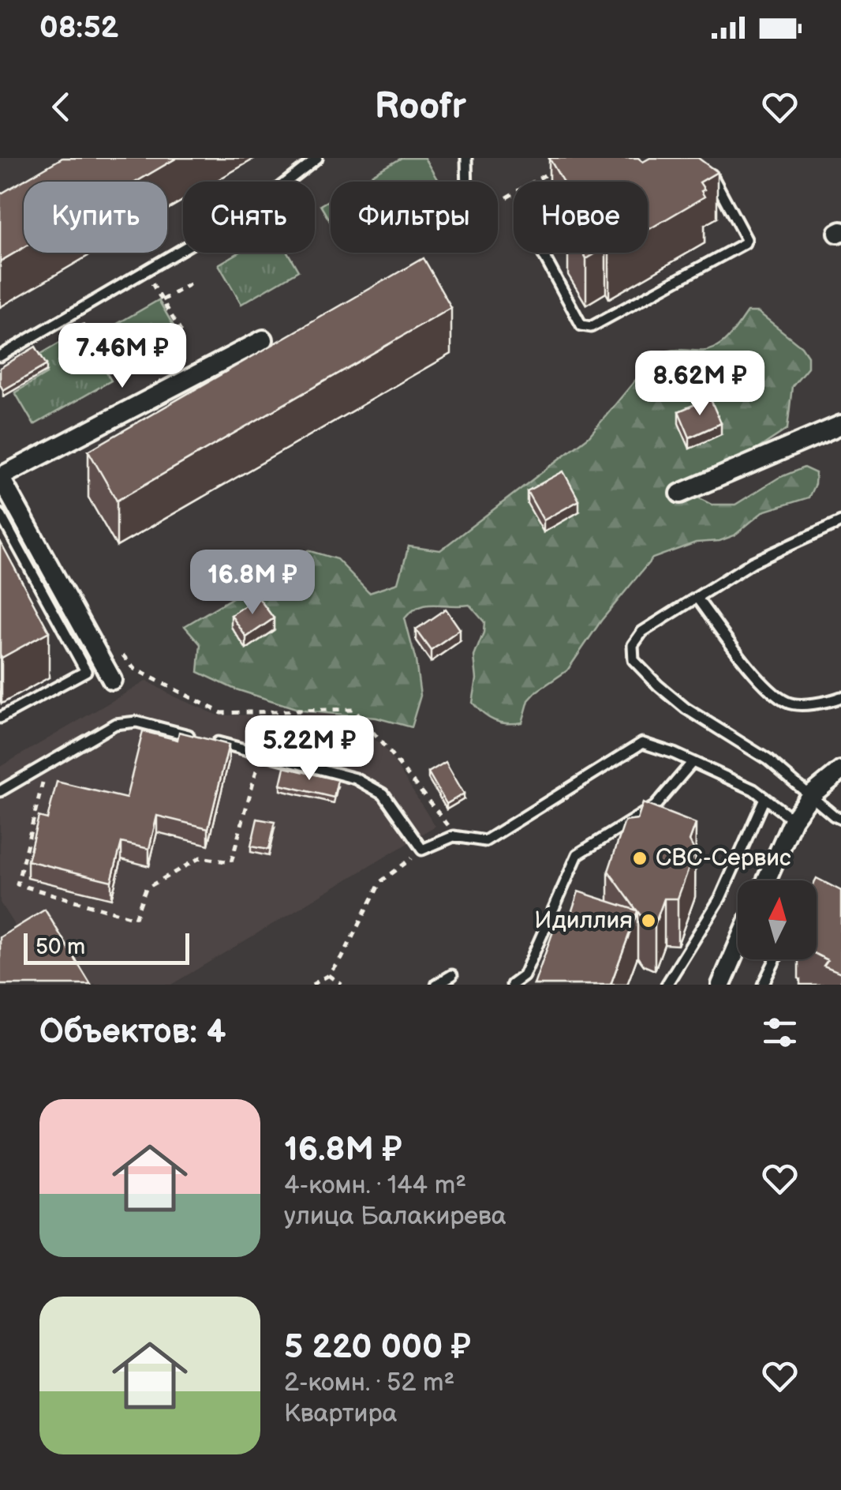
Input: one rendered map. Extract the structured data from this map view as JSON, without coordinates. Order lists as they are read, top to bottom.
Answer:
{
  "places": ["СВС-Сервис", "Идиллия"],
  "scale_bar": "50 m",
  "north": "top",
  "page": {
    "status": "08:52",
    "header": "Roofr",
    "chip": [
      "Купить",
      "Снять",
      "Фильтры",
      "Новое"
    ],
    "price": [
      "7.46M ₽",
      "8.62M ₽",
      "16.8M ₽",
      "5.22M ₽"
    ],
    "scale": "50 m",
    "heading": "Объектов: 4",
    "list": [
      {
        "name": "16.8M ₽",
        "note": "4-комн. · 144 m² · улица Балакирева"
      },
      {
        "name": "5 220 000 ₽",
        "note": "2-комн. · 52 m² · Квартира"
      }
    ]
  }
}
